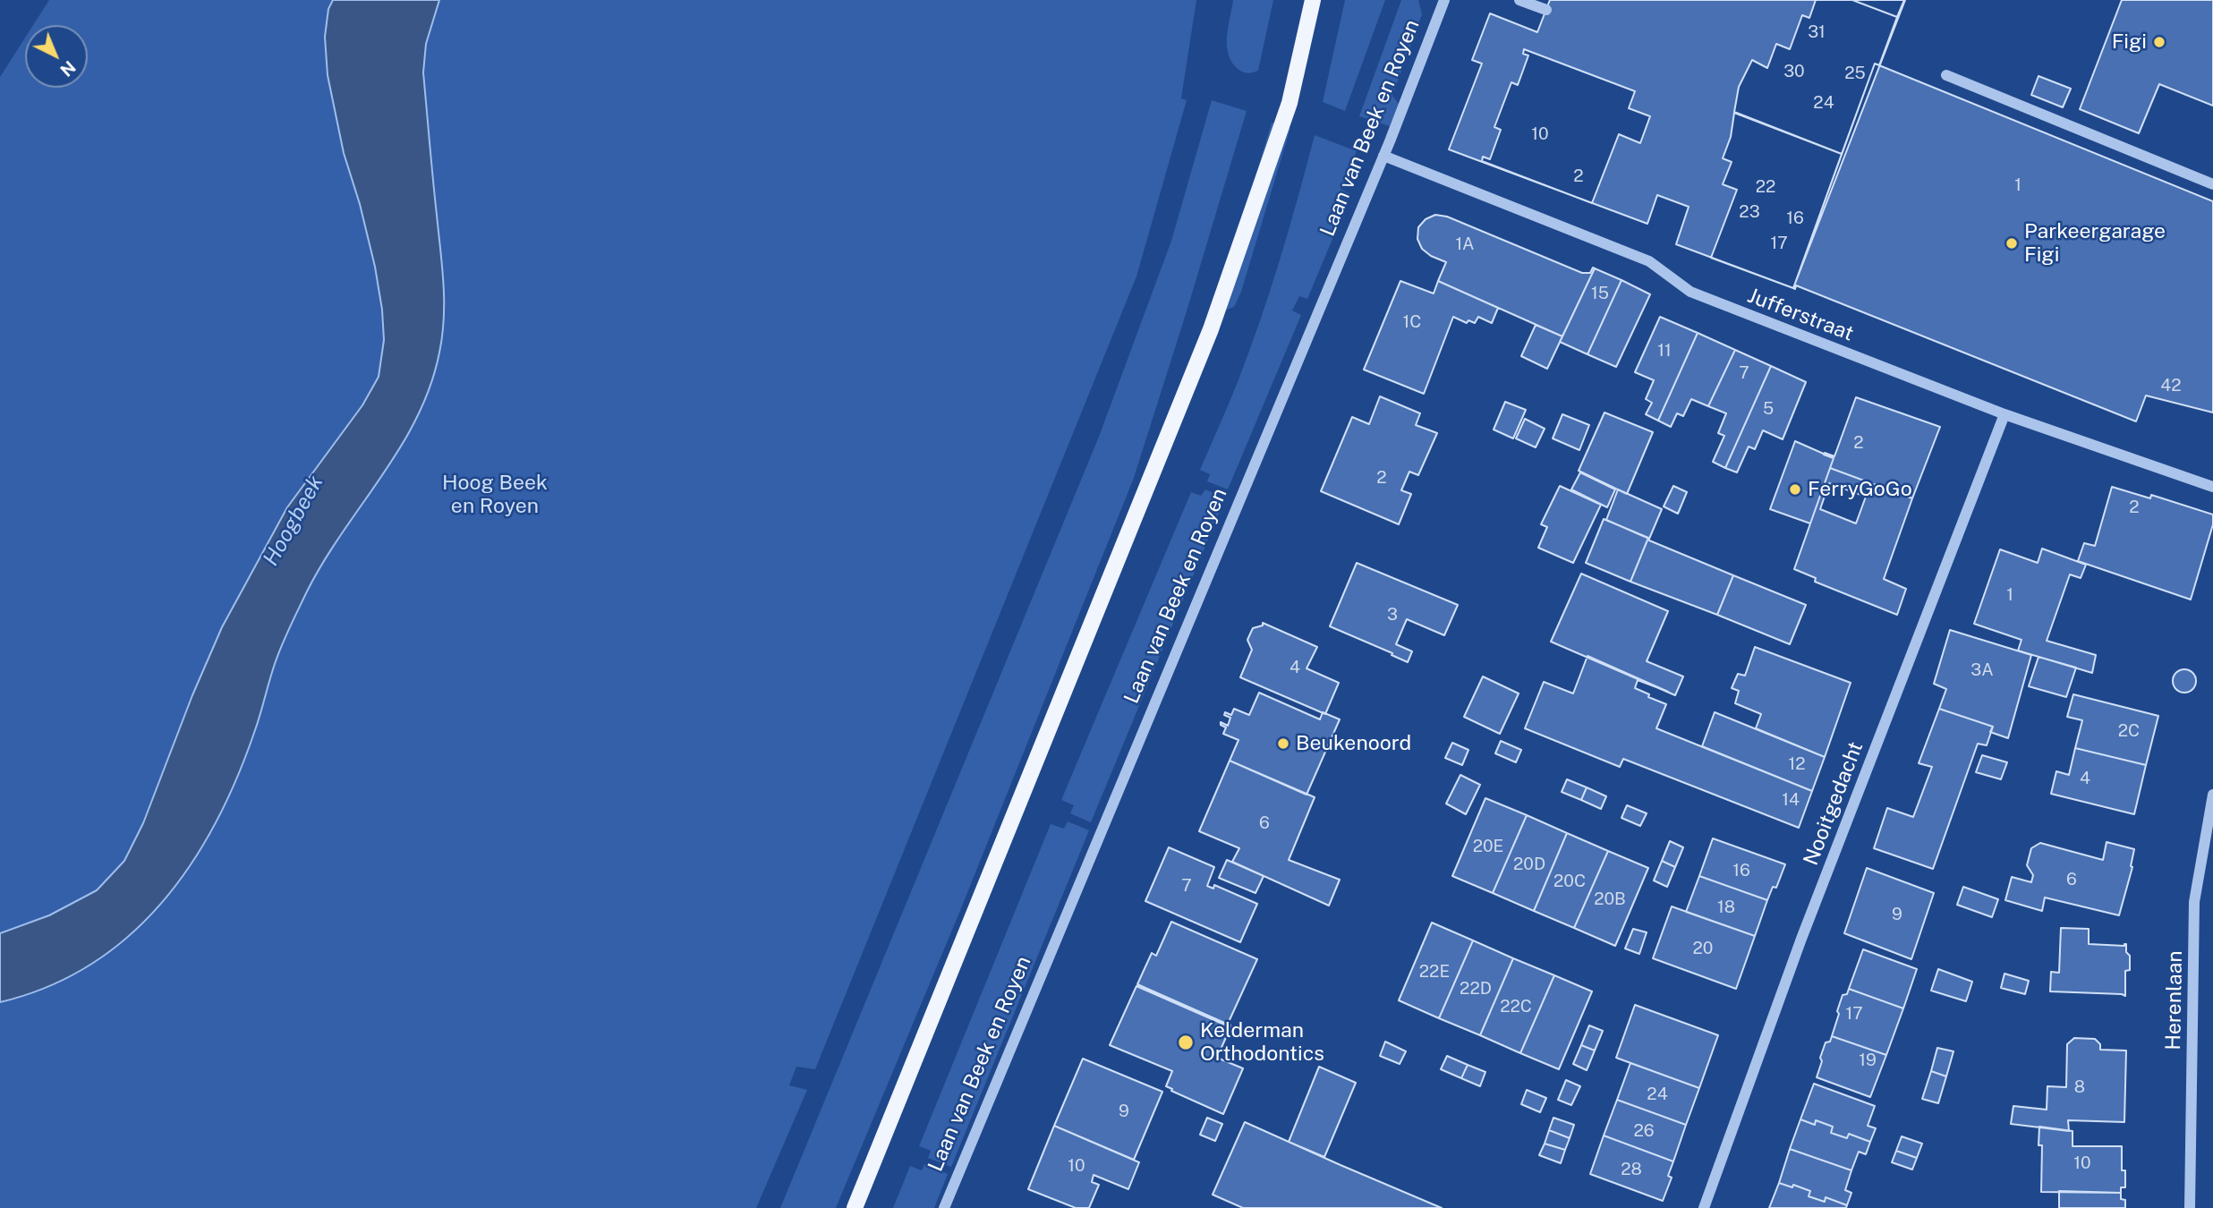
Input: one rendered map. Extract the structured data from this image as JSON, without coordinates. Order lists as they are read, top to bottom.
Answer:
{
  "streets": {
    "street": [
      "Laan van Beek en Royen",
      "Jufferstraat",
      "Nooitgedacht",
      "Herenlaan"
    ]
  },
  "crossings": [
    ["Laan van Beek en Royen", "Jufferstraat"],
    ["Jufferstraat", "Nooitgedacht"]
  ],
  "water": ["Hoogbeek"],
  "parks": ["Hoog Beek en Royen"],
  "places": [
    "Figi",
    "Parkeergarage Figi",
    "FerryGoGo",
    "Beukenoord",
    "Kelderman Orthodontics"
  ],
  "house_numbers": [
    "31",
    "30",
    "25",
    "24",
    "10",
    "2",
    "1",
    "22",
    "23",
    "16",
    "17",
    "1A",
    "15",
    "1C",
    "11",
    "7",
    "42",
    "5",
    "2",
    "2",
    "2",
    "1",
    "3",
    "4",
    "3A",
    "2C",
    "12",
    "4",
    "14",
    "6",
    "20E",
    "20D",
    "16",
    "6",
    "20C",
    "7",
    "20B",
    "18",
    "9",
    "20",
    "22E",
    "22D",
    "22C",
    "17",
    "19",
    "8",
    "24",
    "9",
    "26",
    "10",
    "10",
    "28"
  ],
  "north": "bottom right"
}
